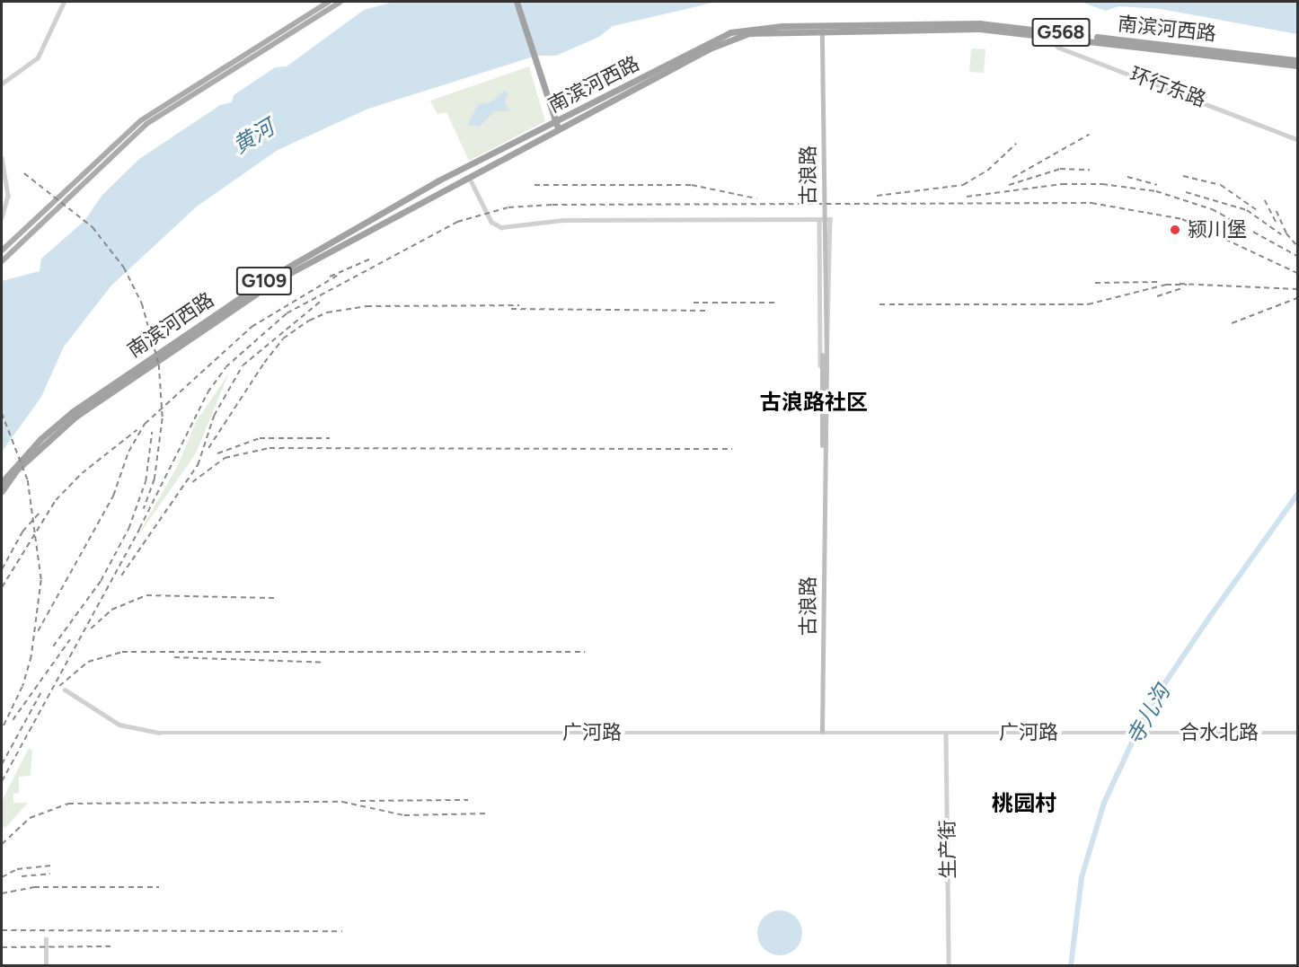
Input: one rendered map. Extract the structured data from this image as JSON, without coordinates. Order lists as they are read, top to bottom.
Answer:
{
  "streets": {
    "highway": ["南滨河西路", "G568", "G109"],
    "main road": ["古浪路"],
    "street": [
      "环行东路",
      "广河路",
      "合水北路",
      "生产街"
    ]
  },
  "crossings": [
    ["南滨河西路", "环行东路"],
    ["南滨河西路", "古浪路"],
    ["南滨河西路", "G109"],
    ["古浪路", "广河路"],
    ["广河路", "合水北路"],
    ["广河路", "生产街"]
  ],
  "districts": ["古浪路社区", "桃园村"],
  "water": ["黄河", "寺儿沟"],
  "places": ["颍川堡"]
}
